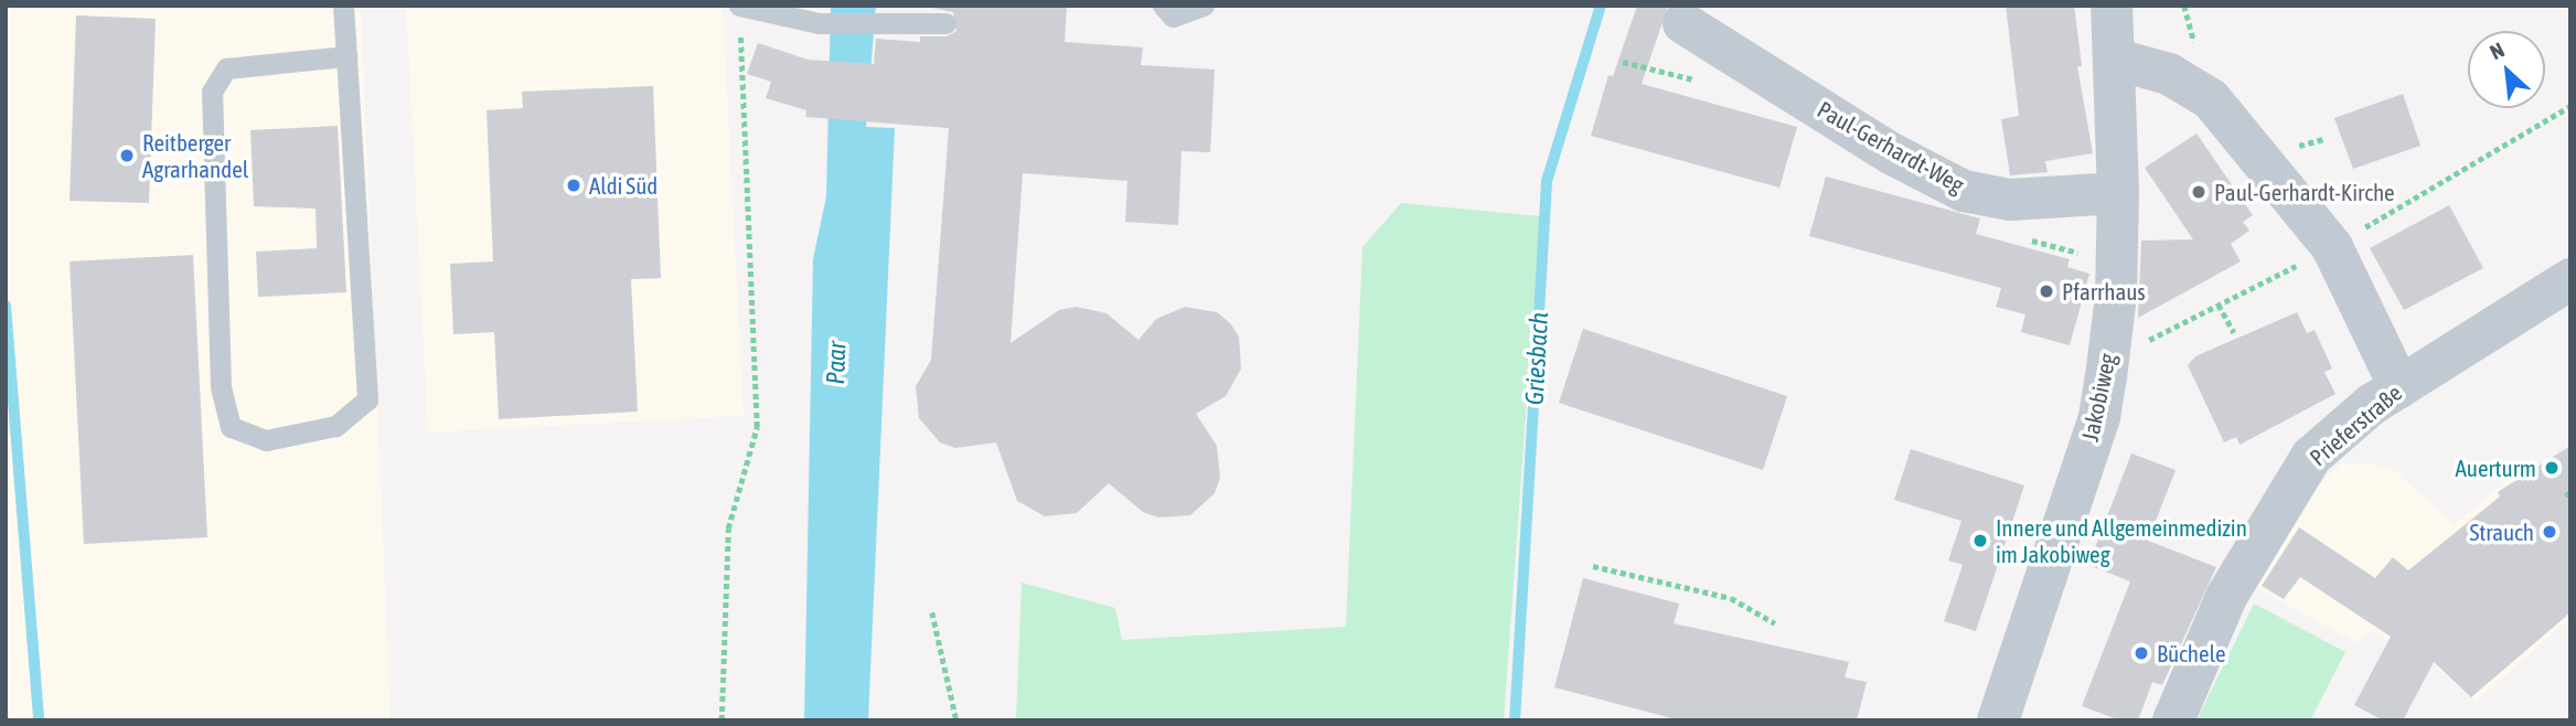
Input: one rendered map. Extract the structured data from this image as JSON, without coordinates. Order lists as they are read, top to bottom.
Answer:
{
  "streets": {
    "street": ["Paul-Gerhardt-Weg", "Jakobiweg", "Prieferstraße"]
  },
  "crossings": [
    ["Paul-Gerhardt-Weg", "Jakobiweg"]
  ],
  "water": ["Griesbach", "Paar"],
  "places": [
    "Reitberger Agrarhandel",
    "Aldi Süd",
    "Paul-Gerhardt-Kirche",
    "Pfarrhaus",
    "Auerturm",
    "Strauch",
    "Innere und Allgemeinmedizin im Jakobiweg",
    "Büchele"
  ],
  "north": "top left"
}
